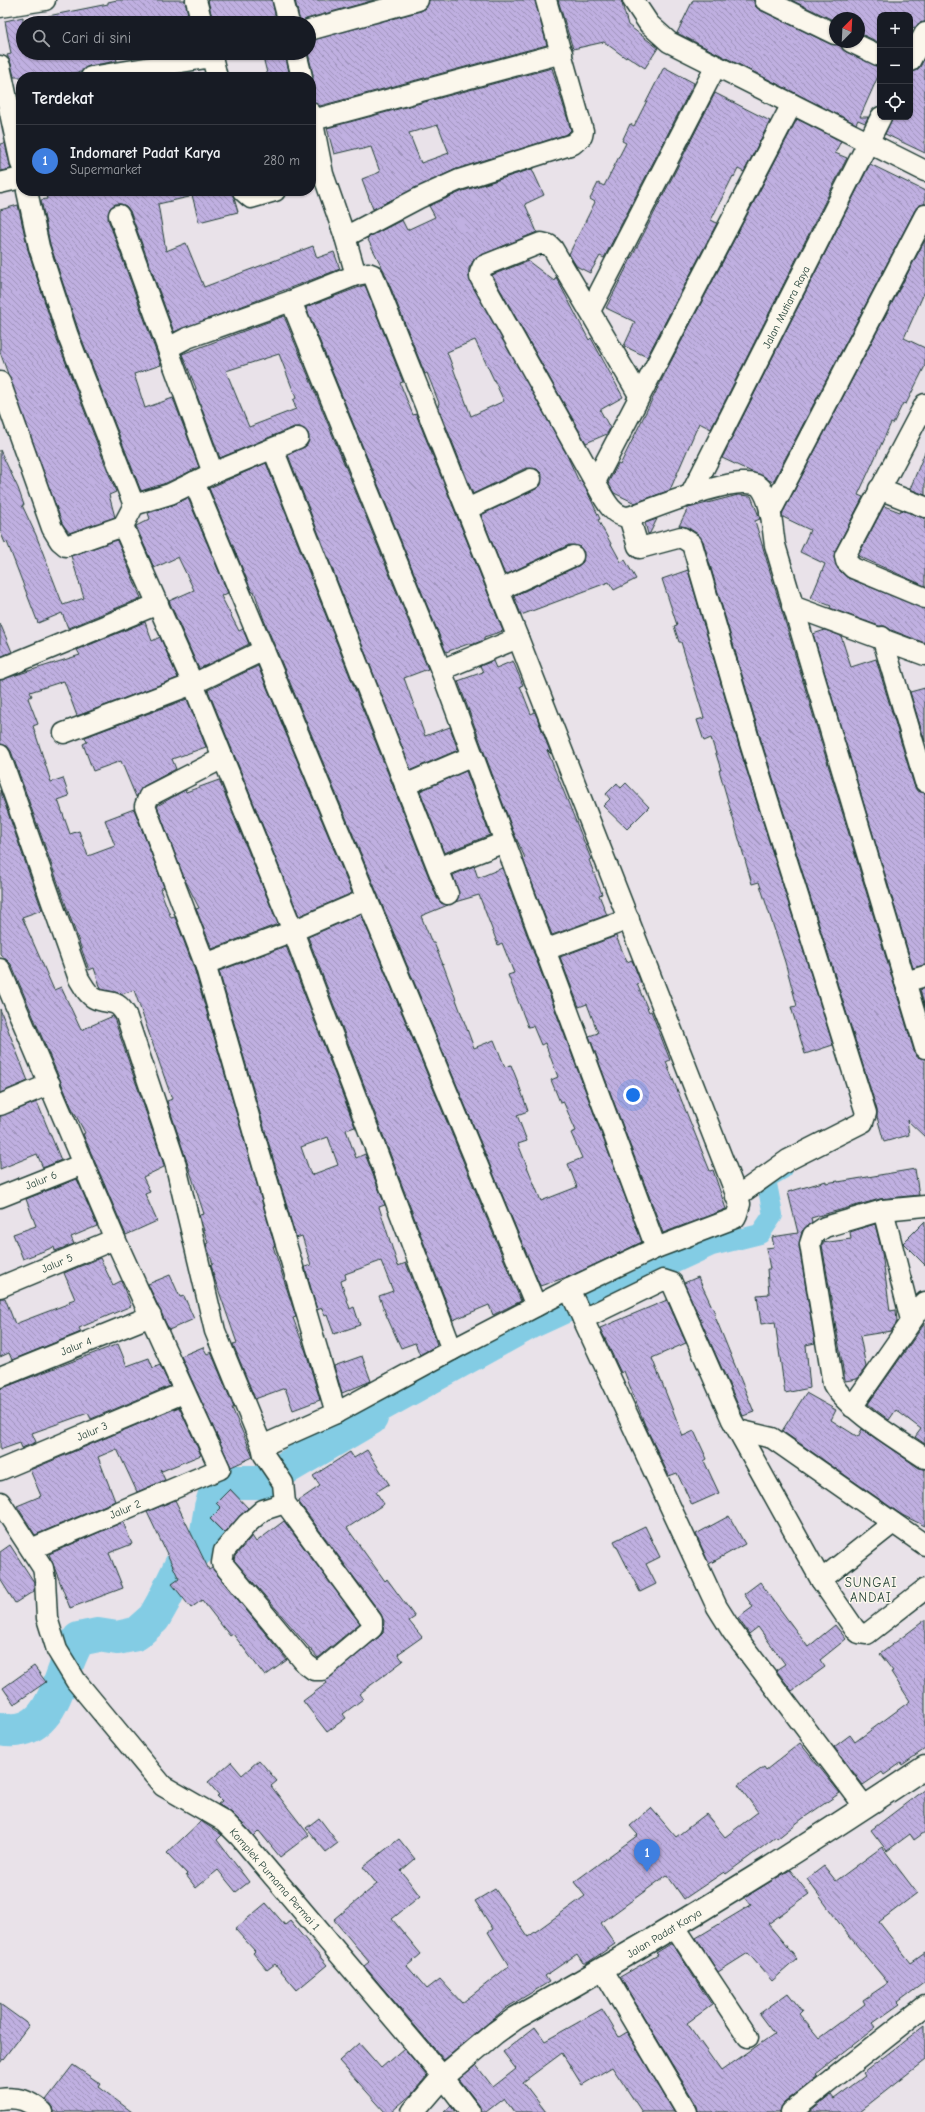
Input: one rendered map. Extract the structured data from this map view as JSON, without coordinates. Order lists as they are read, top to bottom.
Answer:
{
  "streets": {
    "street": [
      "Jalan Mutiara Raya",
      "Jalur 6",
      "Jalur 5",
      "Jalur 4",
      "Jalur 3",
      "Jalur 2",
      "Komplek Purnama Permai 1",
      "Jalan Padat Karya"
    ]
  },
  "crossings": [
    ["Jalur 3", "Jalur 2"],
    ["Jalur 2", "Komplek Purnama Permai 1"],
    ["Komplek Purnama Permai 1", "Jalan Padat Karya"]
  ],
  "districts": ["SUNGAI ANDAI"],
  "north": "top right",
  "page": {
    "map_buttons": ["+", "−"],
    "search": "Cari di sini",
    "heading": "Terdekat",
    "list": [
      {
        "mark": "1",
        "name": "Indomaret Padat Karya",
        "note": "Supermarket",
        "value": "280 m"
      }
    ],
    "pins": "1"
  }
}
